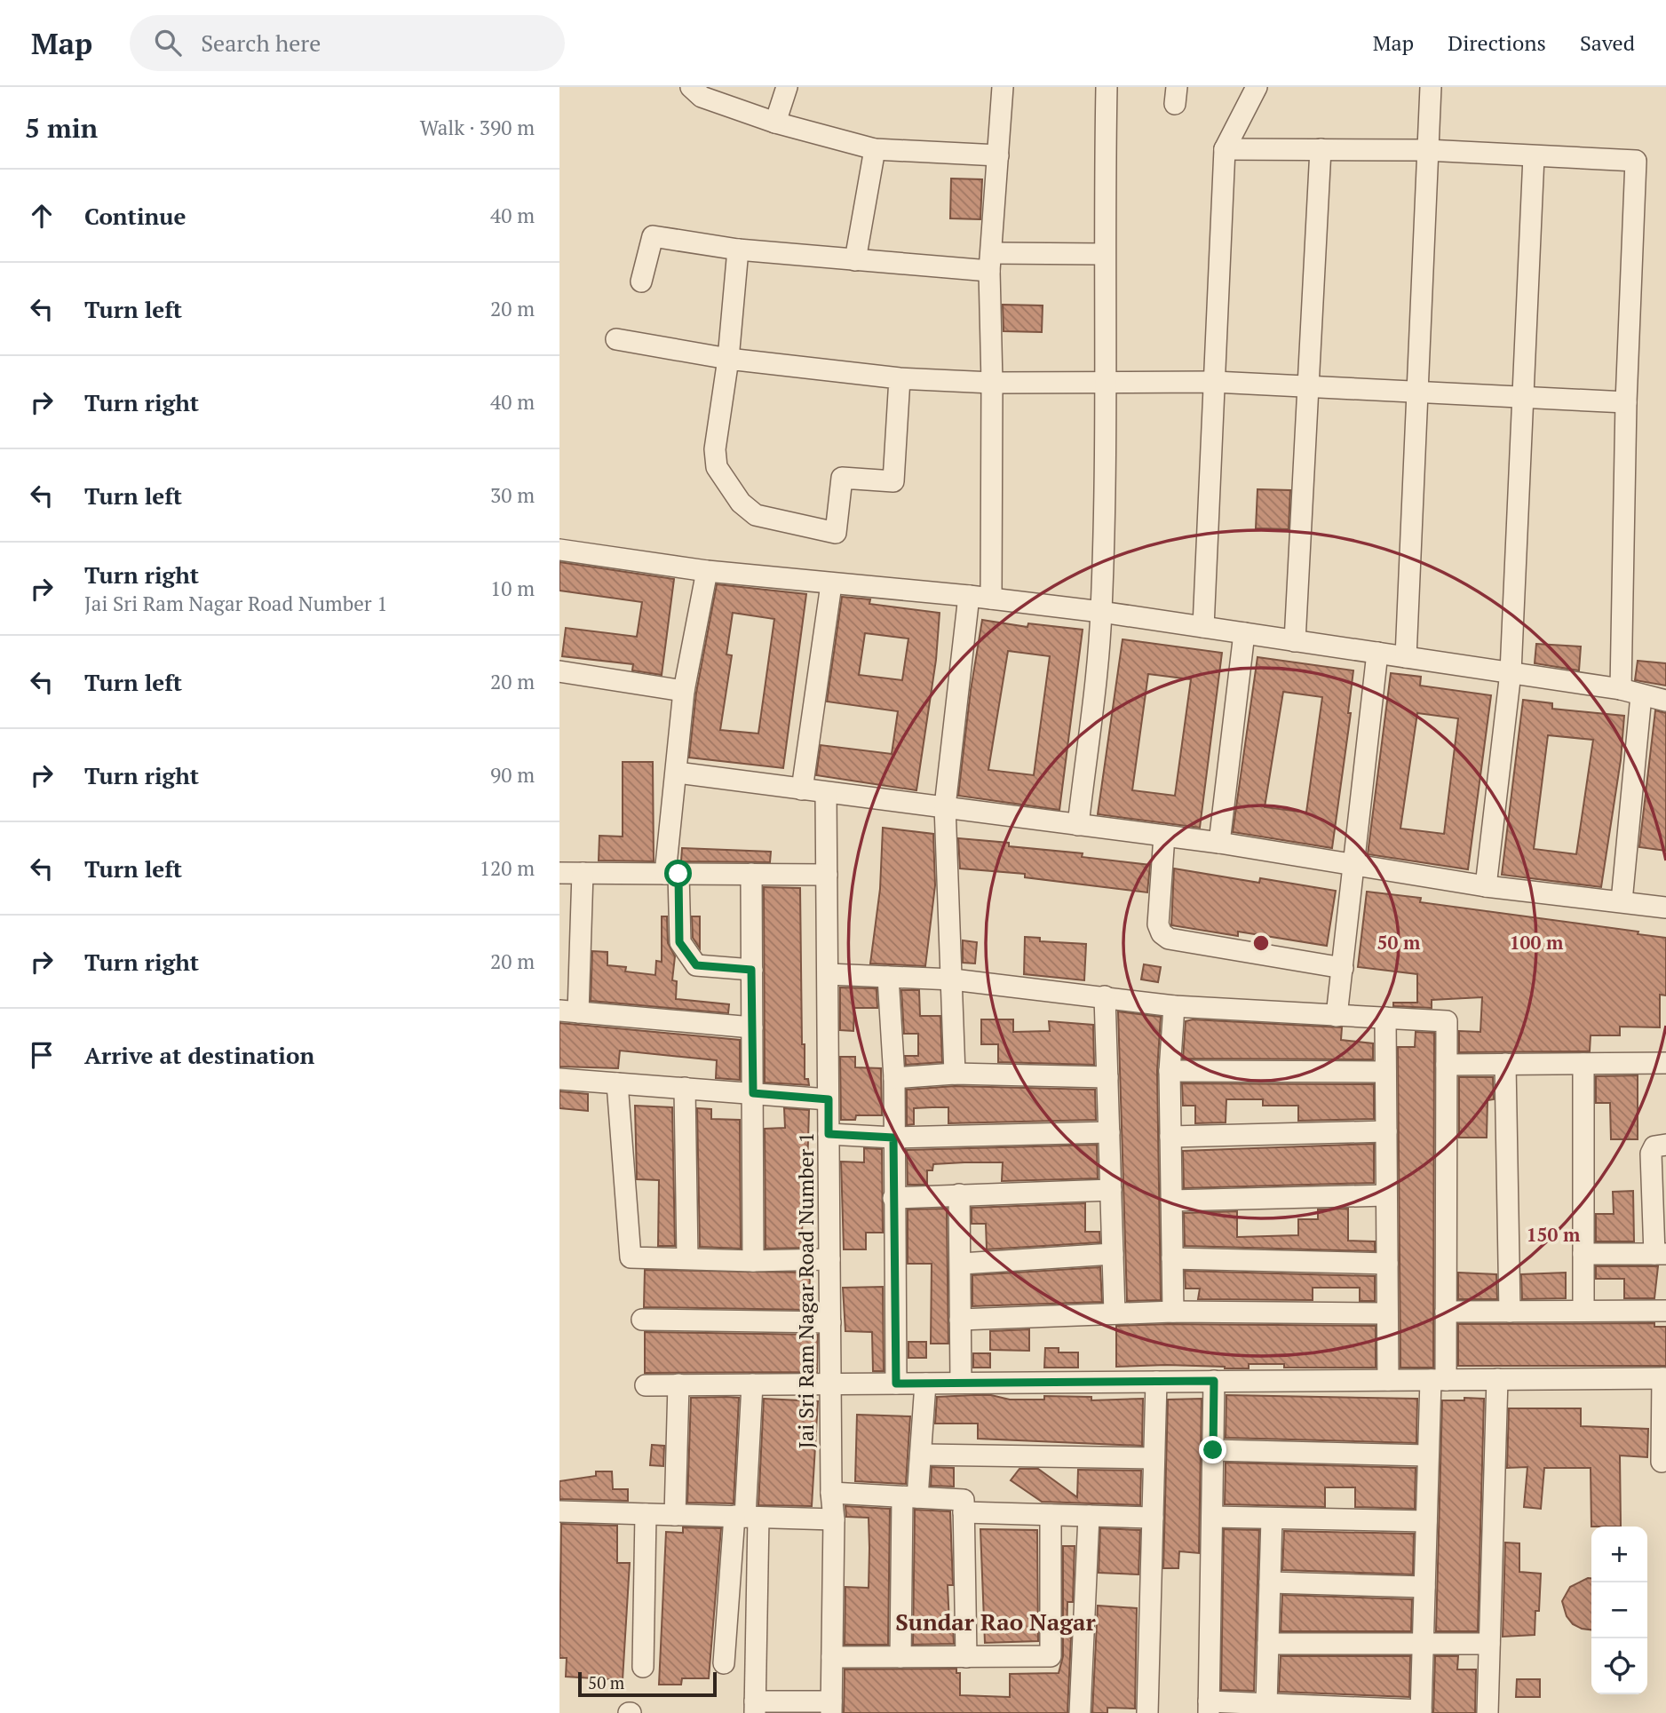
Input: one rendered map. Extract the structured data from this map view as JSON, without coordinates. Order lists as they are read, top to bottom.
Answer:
{
  "streets": {
    "street": ["Jai Sri Ram Nagar Road Number 1"]
  },
  "districts": ["Sundar Rao Nagar"],
  "scale_bar": "50 m",
  "page": {
    "header": "Map",
    "search": "Search here",
    "nav": ["Map", "Directions", "Saved"],
    "heading": ["5 min", "Walk · 390 m"],
    "list": [
      ["Continue", "40 m"],
      ["Turn left", "20 m"],
      ["Turn right", "40 m"],
      ["Turn left", "30 m"],
      ["Turn right", "Jai Sri Ram Nagar Road Number 1", "10 m"],
      ["Turn left", "20 m"],
      ["Turn right", "90 m"],
      ["Turn left", "120 m"],
      ["Turn right", "20 m"],
      "Arrive at destination"
    ],
    "map_buttons": ["+", "−"],
    "scale": "50 m"
  },
  "rings": ["50 m", "100 m", "150 m"]
}
